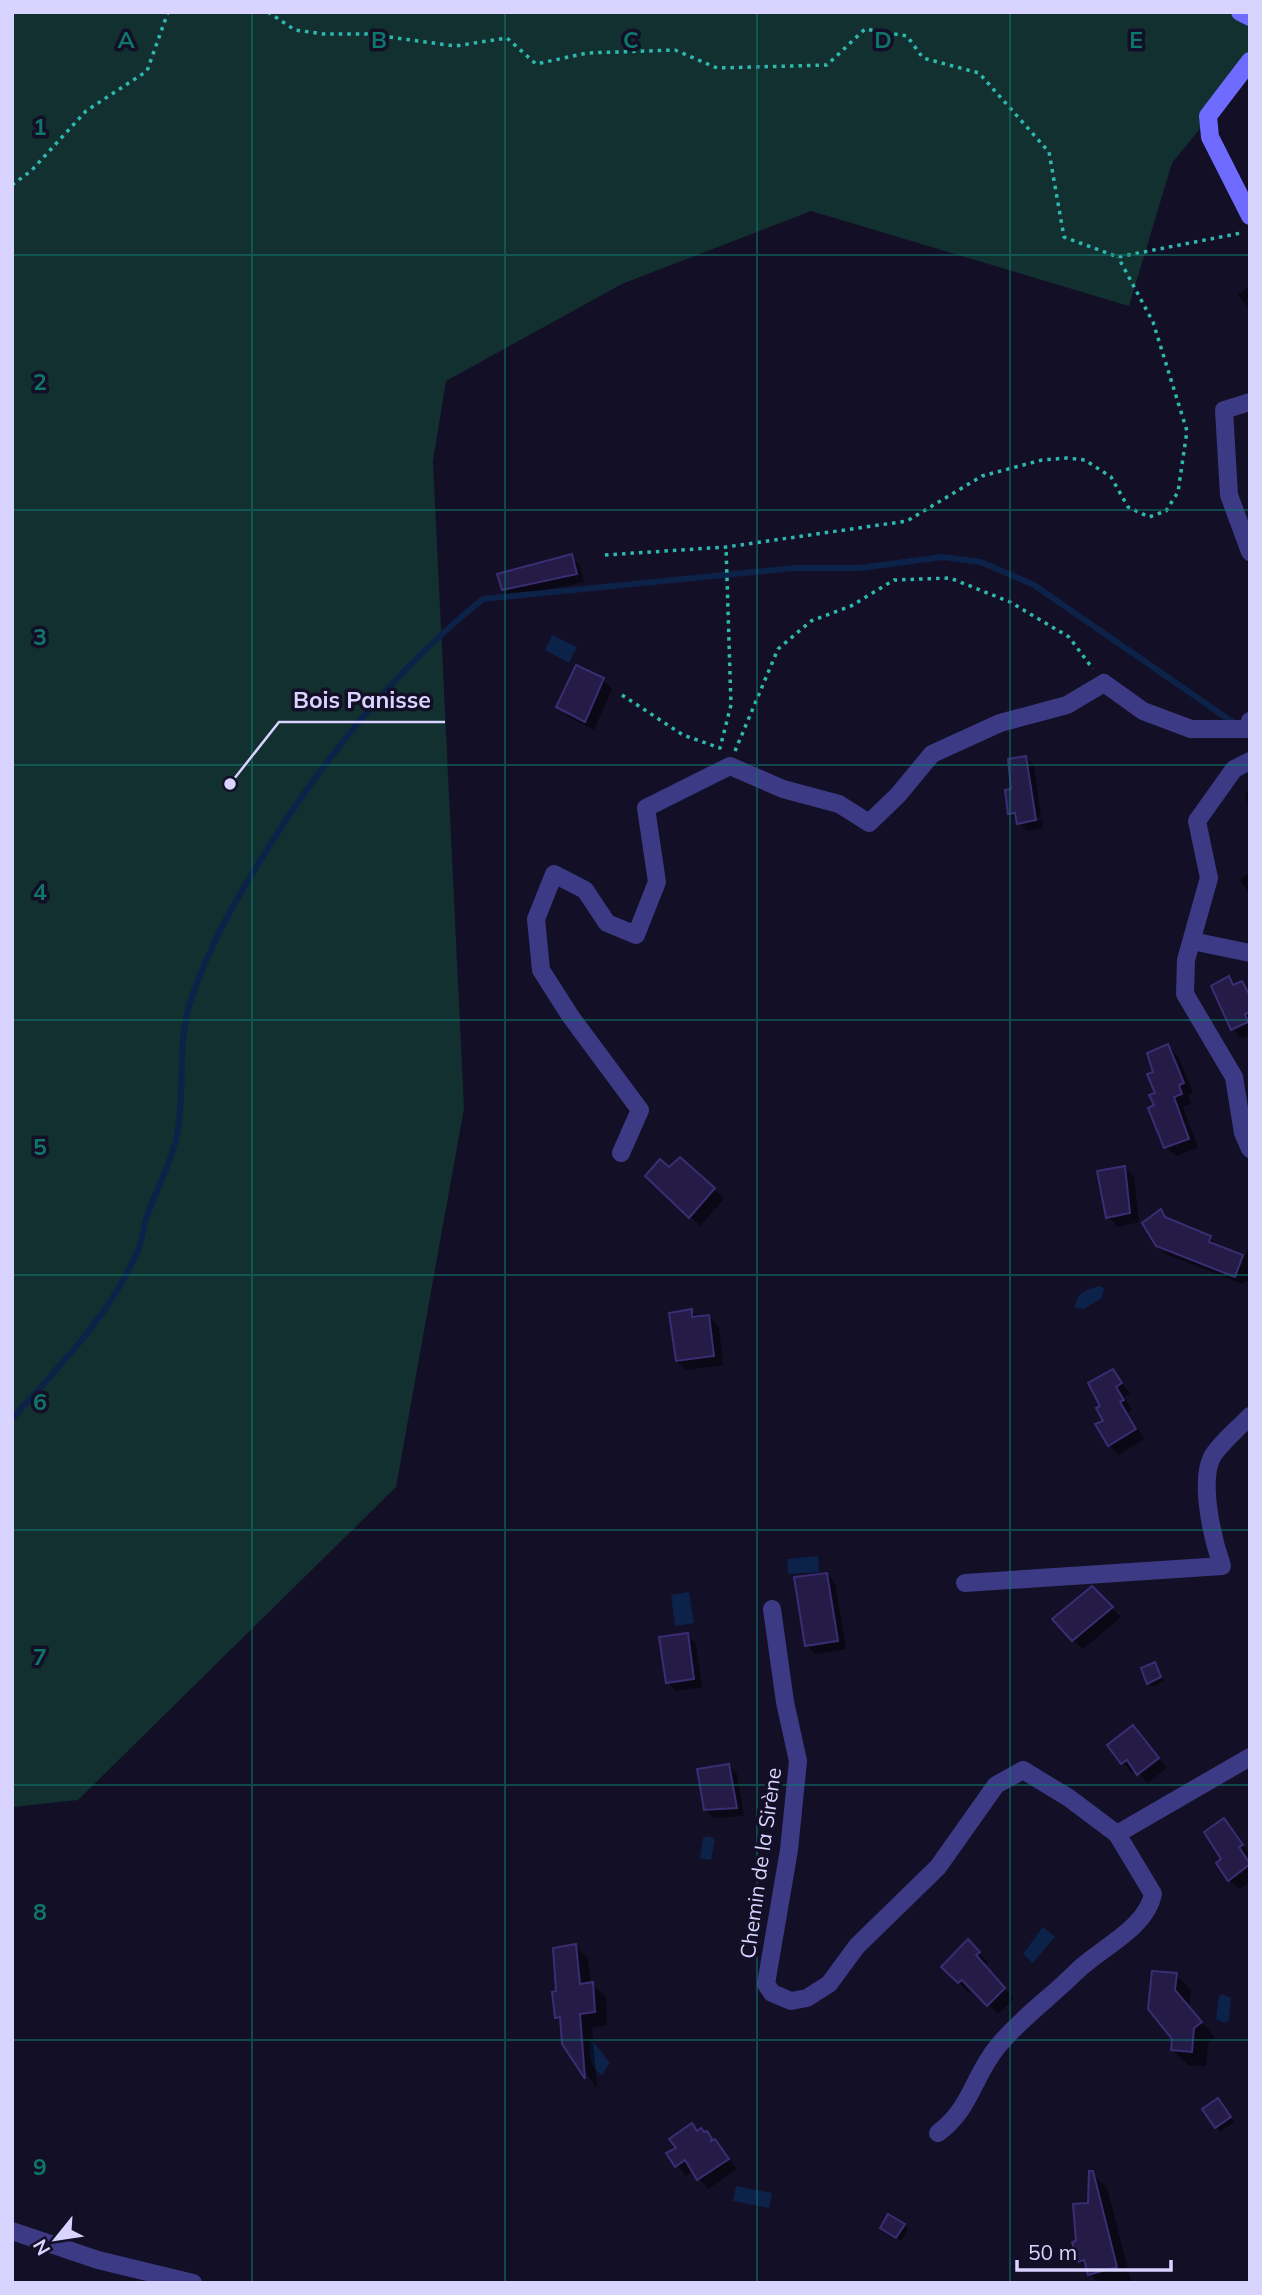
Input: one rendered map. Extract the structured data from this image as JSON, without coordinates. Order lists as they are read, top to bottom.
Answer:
{
  "streets": {
    "street": ["Chemin de la Sirène"]
  },
  "places": ["Bois Panisse"],
  "scale_bar": "50 m",
  "north": "bottom left",
  "grid": {
    "columns": [
      "A",
      "B",
      "C",
      "D",
      "E"
    ],
    "rows": [
      "1",
      "2",
      "3",
      "4",
      "5",
      "6",
      "7",
      "8",
      "9"
    ]
  }
}
